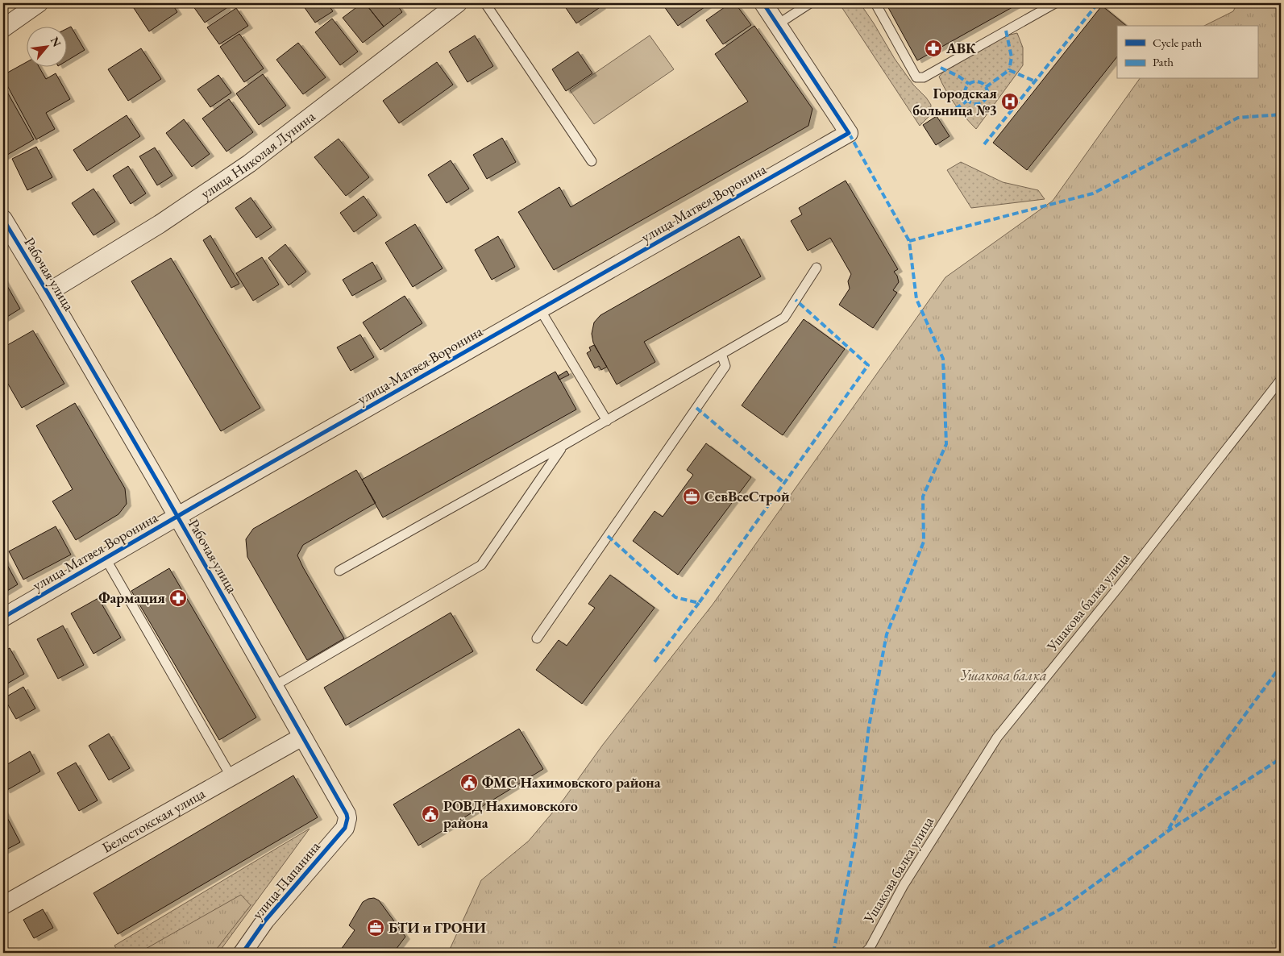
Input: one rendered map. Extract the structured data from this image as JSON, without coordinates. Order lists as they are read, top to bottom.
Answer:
{
  "streets": {
    "street": [
      "улица Николая Лунина",
      "улица Матвея Воронина",
      "Рабочая улица",
      "Белостокская улица",
      "улица Папанина"
    ],
    "lane": ["Ушакова балка улица"]
  },
  "crossings": [
    ["улица Николая Лунина", "Рабочая улица"],
    ["улица Матвея Воронина", "Рабочая улица"],
    ["Рабочая улица", "Белостокская улица"],
    ["Рабочая улица", "улица Папанина"]
  ],
  "parks": ["Ушакова балка"],
  "places": {
    "pharmacy": ["АВК", "Фармация"],
    "hospital": ["Городская больница №3"],
    "office": ["СевВсеСтрой", "БТИ и ГРОНИ"],
    "public building": ["ФМС Нахимовского района", "РОВД Нахимовского района"]
  },
  "legend": ["Cycle path", "Path"],
  "north": "top right"
}
